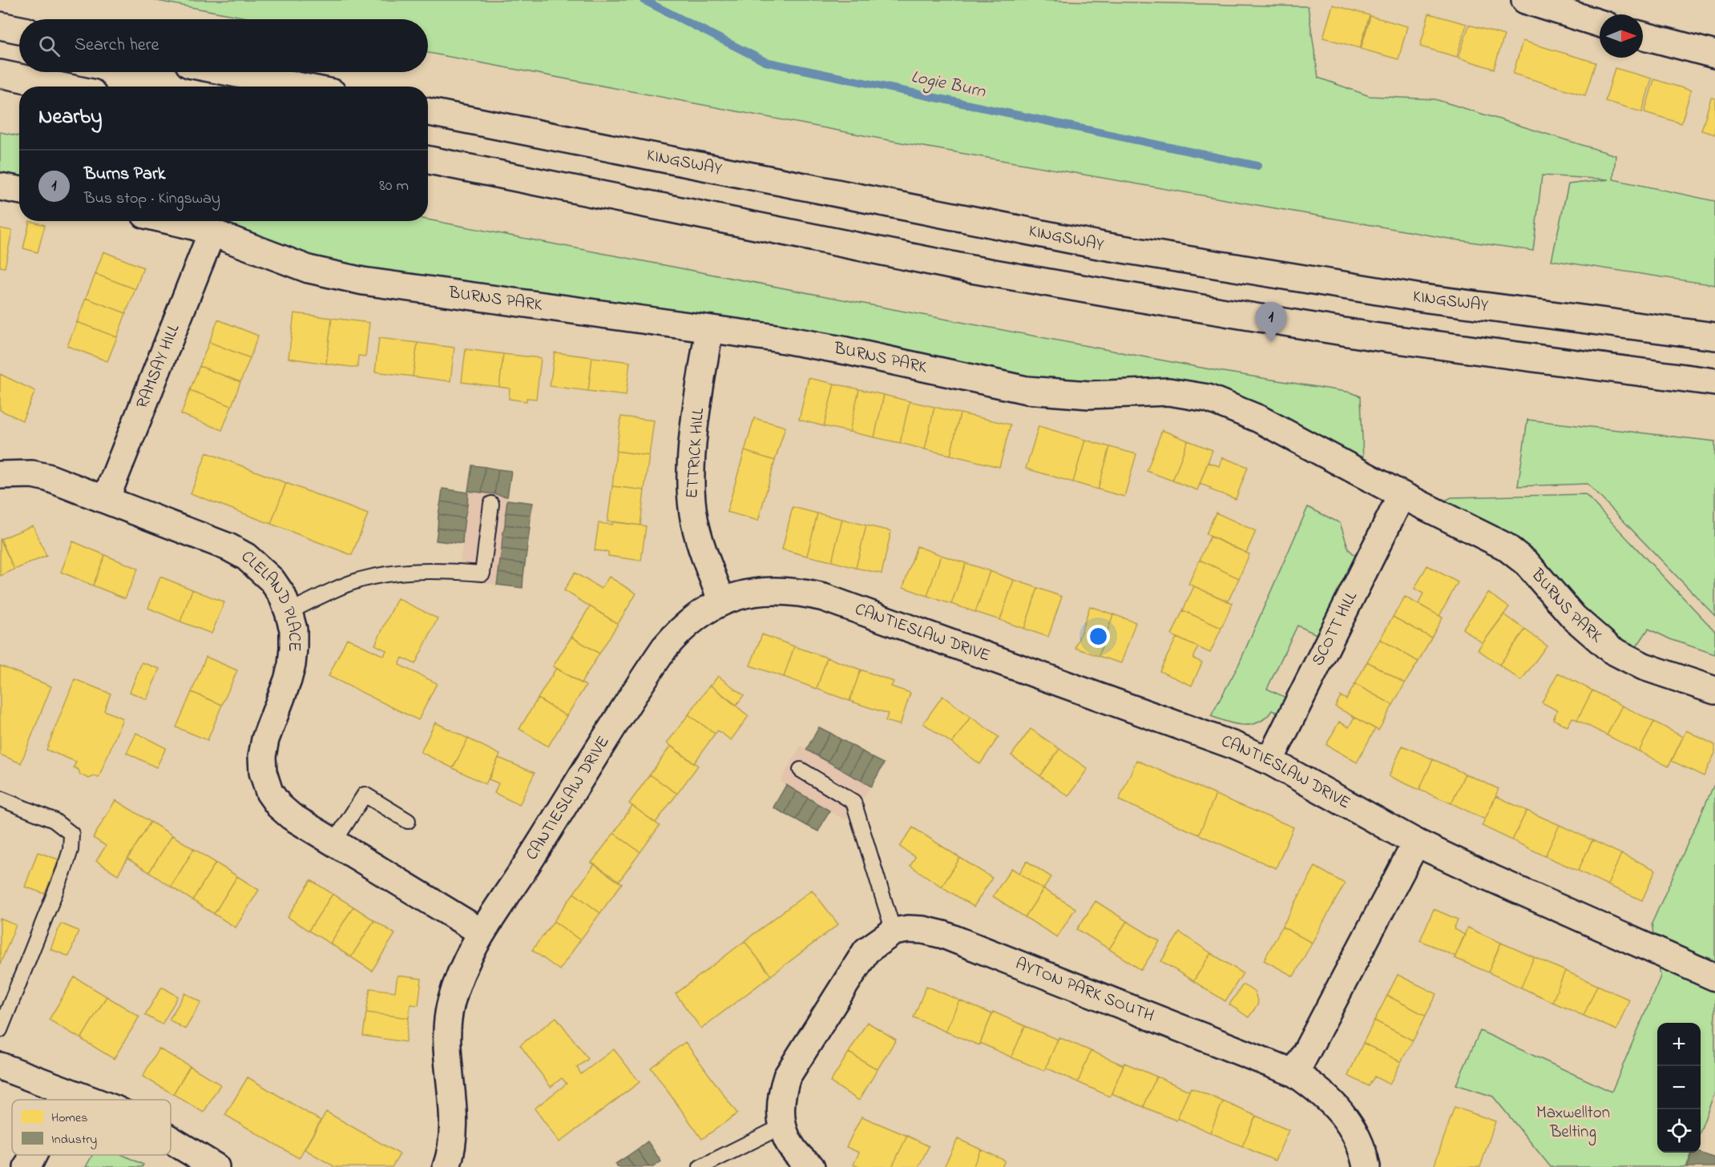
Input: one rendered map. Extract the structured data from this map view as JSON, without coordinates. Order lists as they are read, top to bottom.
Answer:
{
  "streets": {
    "main road": [
      "KINGSWAY",
      "BURNS PARK",
      "RAMSAY HILL",
      "ETTRICK HILL",
      "CLELAND PLACE",
      "SCOTT HILL",
      "CANTIESLAW DRIVE",
      "AYTON PARK SOUTH"
    ]
  },
  "crossings": [
    ["BURNS PARK", "RAMSAY HILL"],
    ["BURNS PARK", "ETTRICK HILL"],
    ["BURNS PARK", "SCOTT HILL"],
    ["RAMSAY HILL", "CLELAND PLACE"],
    ["ETTRICK HILL", "CANTIESLAW DRIVE"],
    ["CLELAND PLACE", "CANTIESLAW DRIVE"],
    ["SCOTT HILL", "CANTIESLAW DRIVE"]
  ],
  "water": ["Logie Burn"],
  "parks": ["Maxwellton Belting"],
  "legend": ["Homes", "Industry"],
  "north": "right",
  "page": {
    "search": "Search here",
    "heading": "Nearby",
    "list": [
      {
        "mark": "1",
        "name": "Burns Park",
        "note": "Bus stop · Kingsway",
        "value": "80 m"
      }
    ],
    "pins": "1",
    "map_buttons": ["+", "−"]
  }
}
